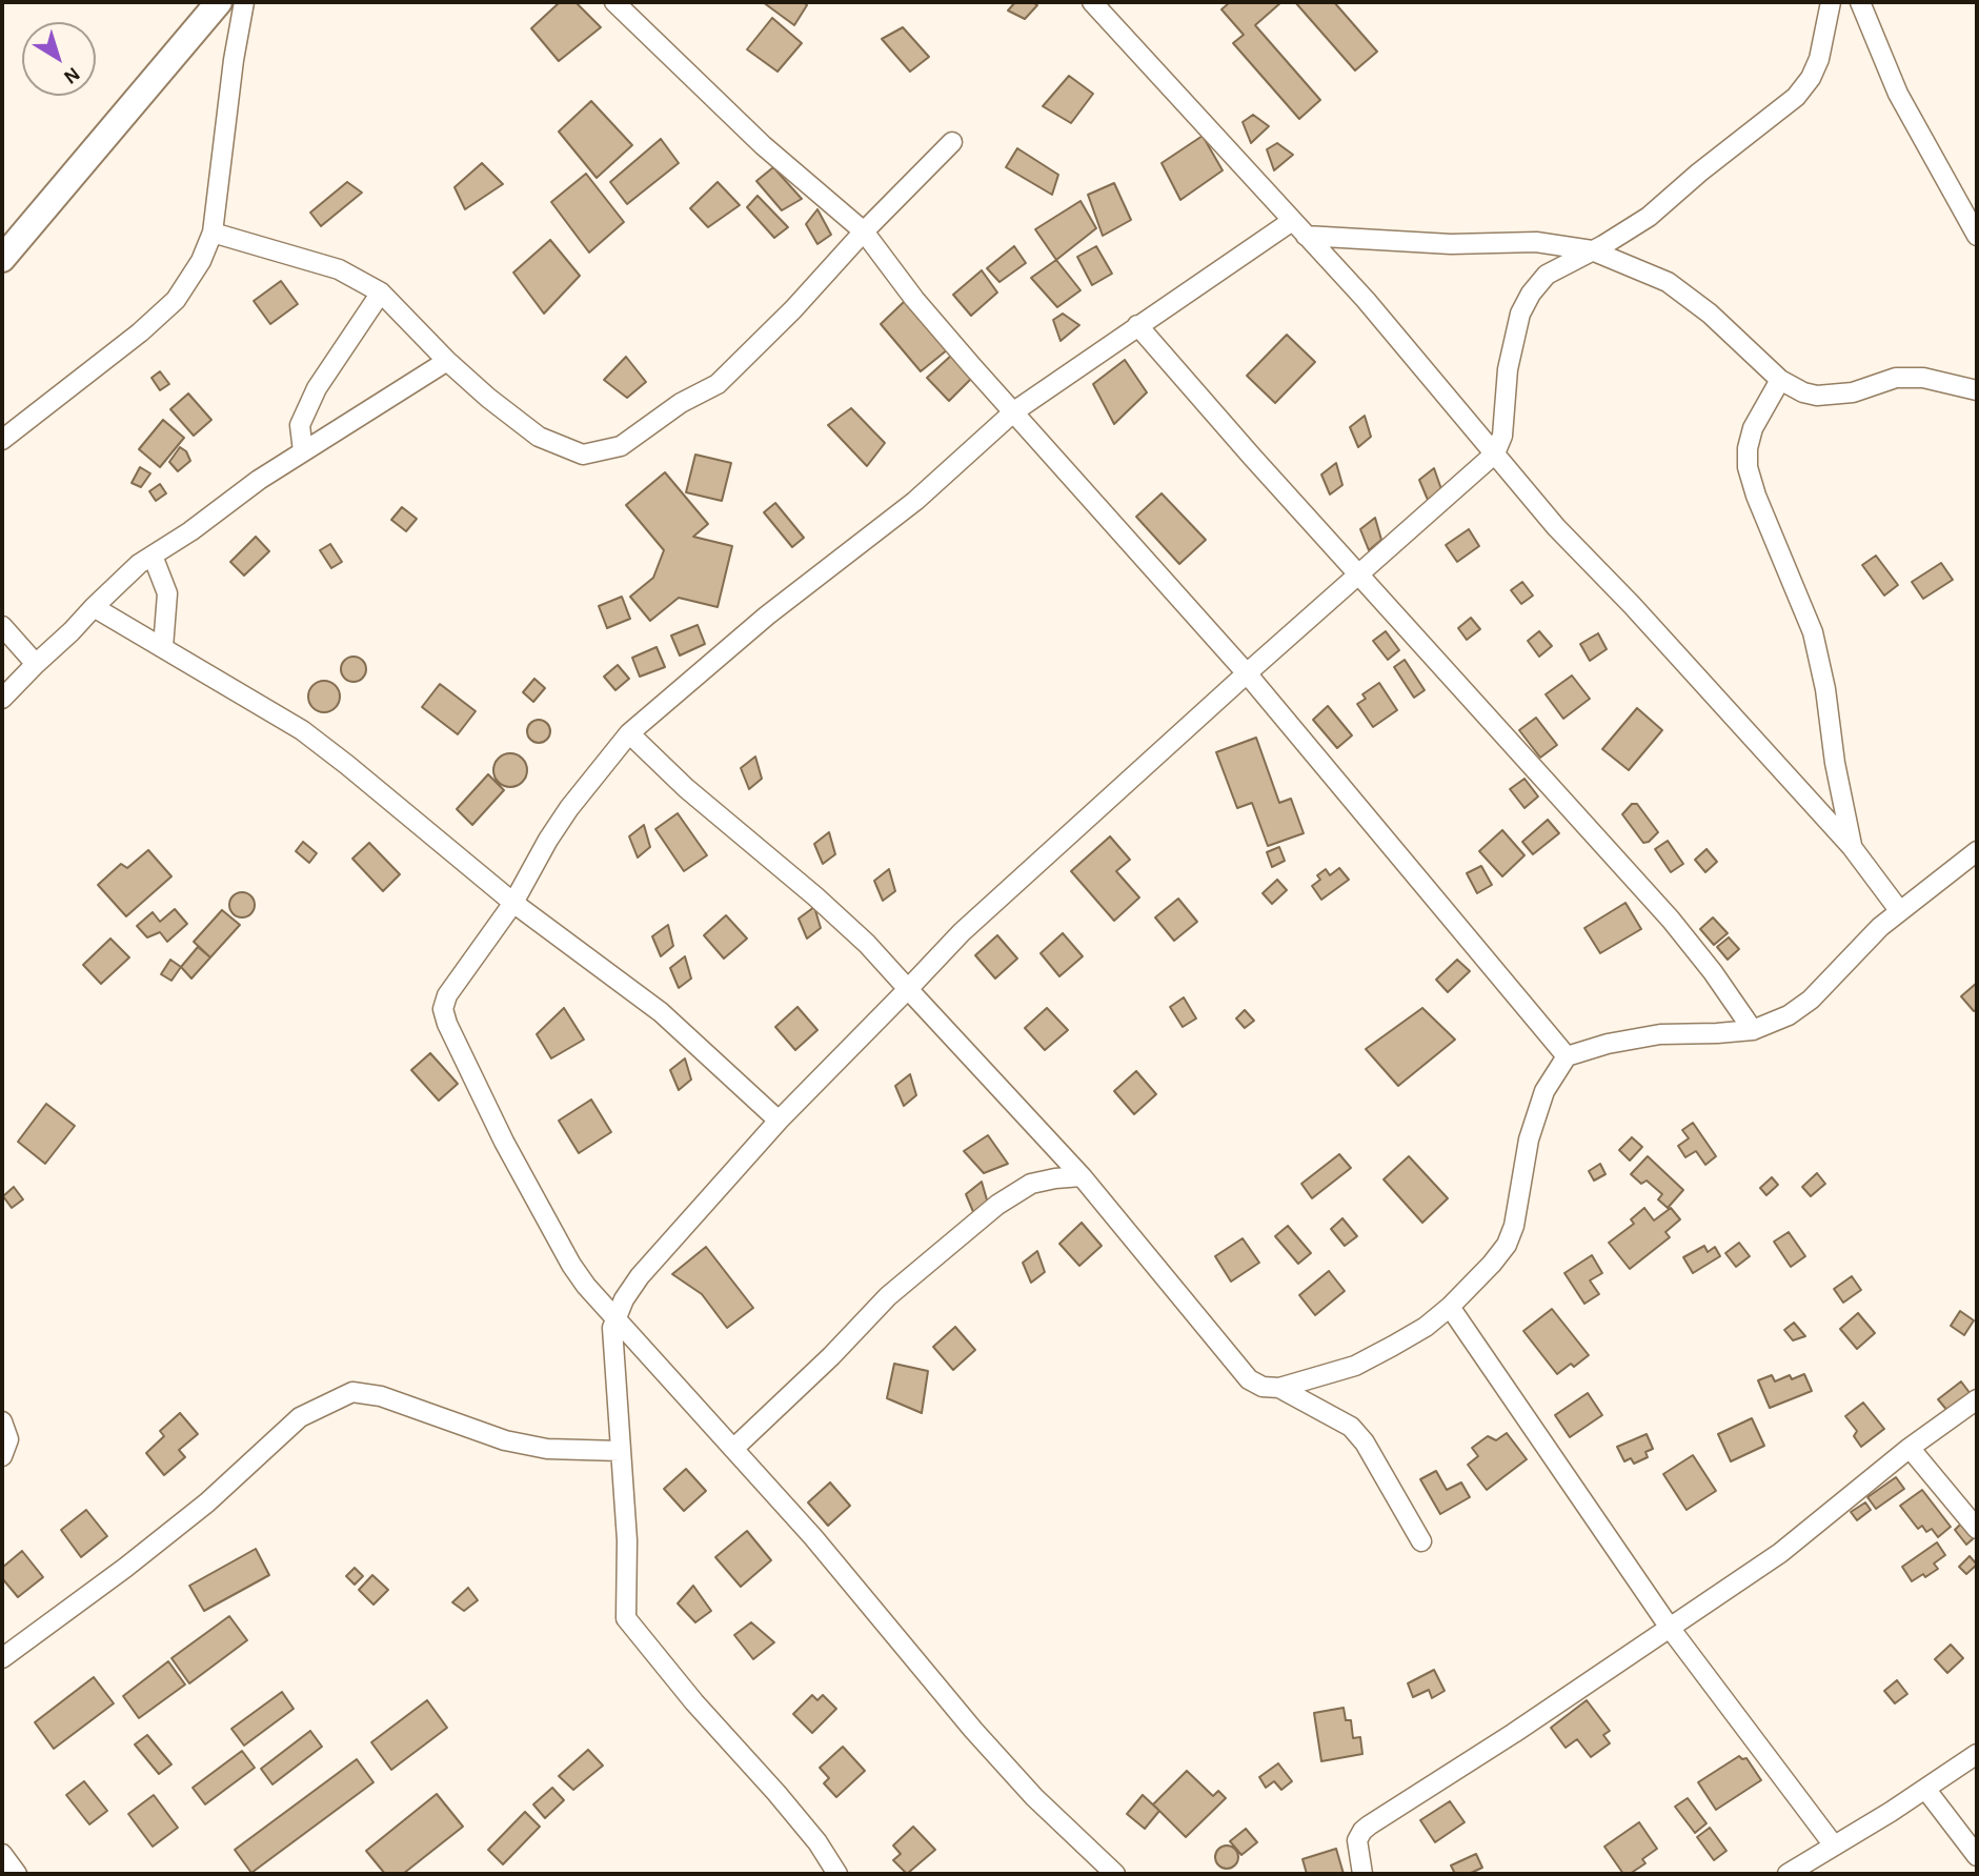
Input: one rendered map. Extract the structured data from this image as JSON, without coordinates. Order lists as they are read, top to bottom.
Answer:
{
  "north": "bottom right"
}
